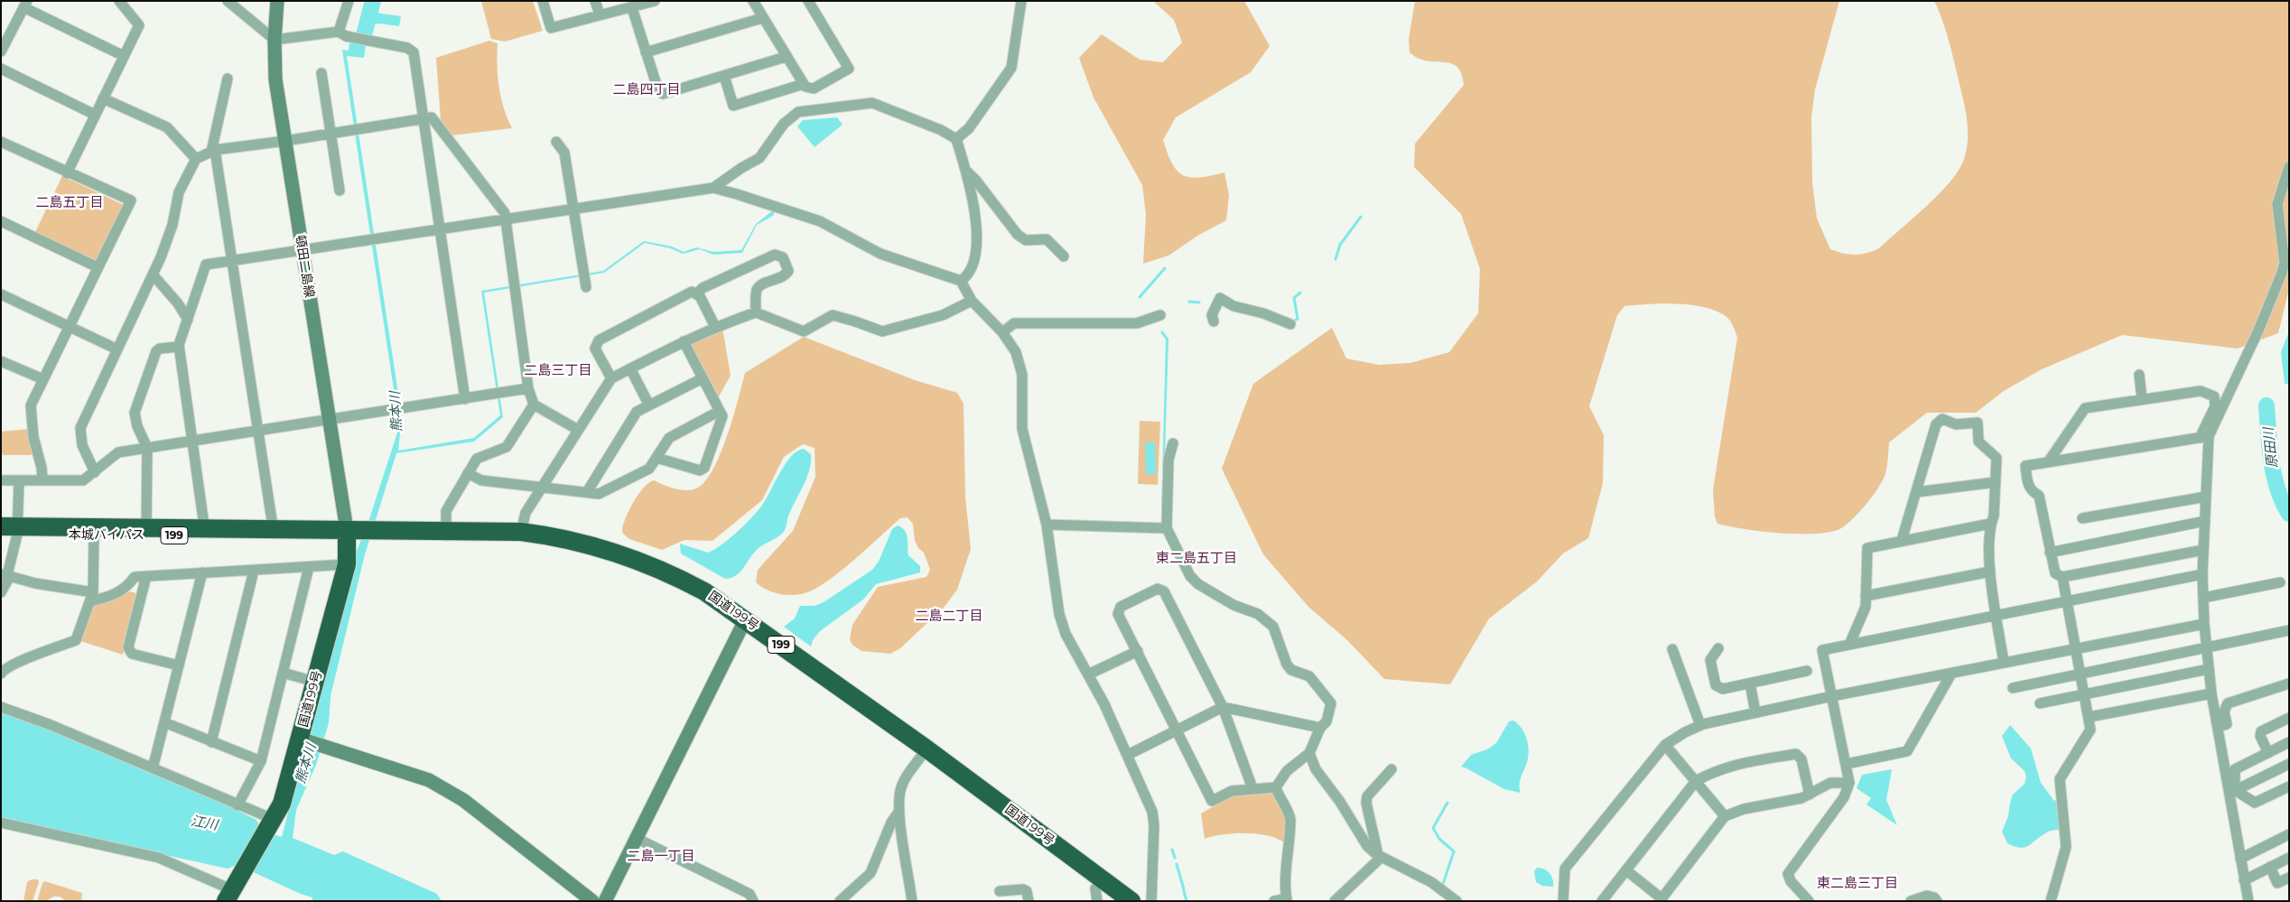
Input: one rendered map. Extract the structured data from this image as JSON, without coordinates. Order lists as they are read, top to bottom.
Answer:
{
  "streets": {
    "highway": ["本城バイパス", "199", "国道199号"],
    "street": ["頓田二島線"]
  },
  "crossings": [
    ["頓田二島線", "本城バイパス"],
    ["頓田二島線", "国道199号"],
    ["本城バイパス", "国道199号"]
  ],
  "districts": [
    "二島四丁目",
    "二島五丁目",
    "二島三丁目",
    "東二島五丁目",
    "二島二丁目",
    "二島一丁目",
    "東二島三丁目"
  ],
  "water": ["熊本川", "原田川", "江川"]
}
